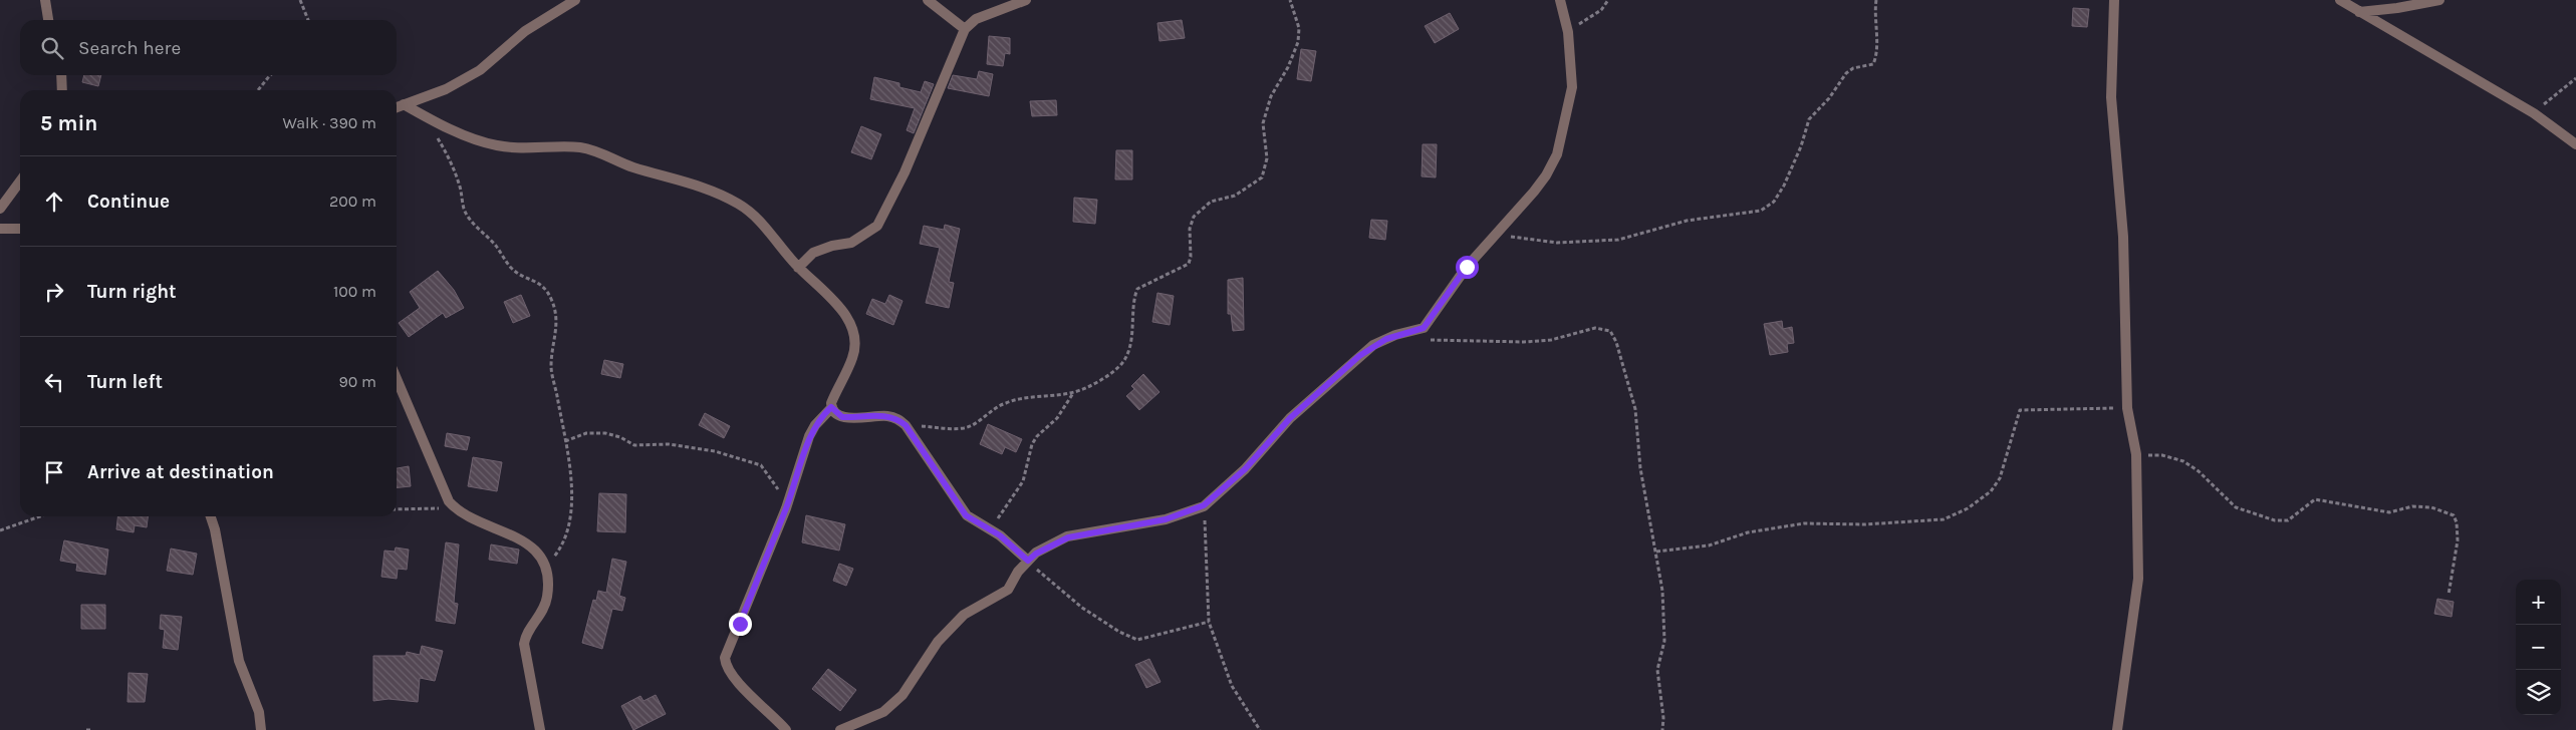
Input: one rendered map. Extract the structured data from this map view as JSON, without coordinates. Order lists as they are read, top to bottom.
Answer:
{
  "page": {
    "search": "Search here",
    "heading": ["5 min", "Walk · 390 m"],
    "list": [
      ["Continue", "200 m"],
      ["Turn right", "100 m"],
      ["Turn left", "90 m"],
      "Arrive at destination"
    ],
    "map_buttons": ["+", "−"]
  }
}
